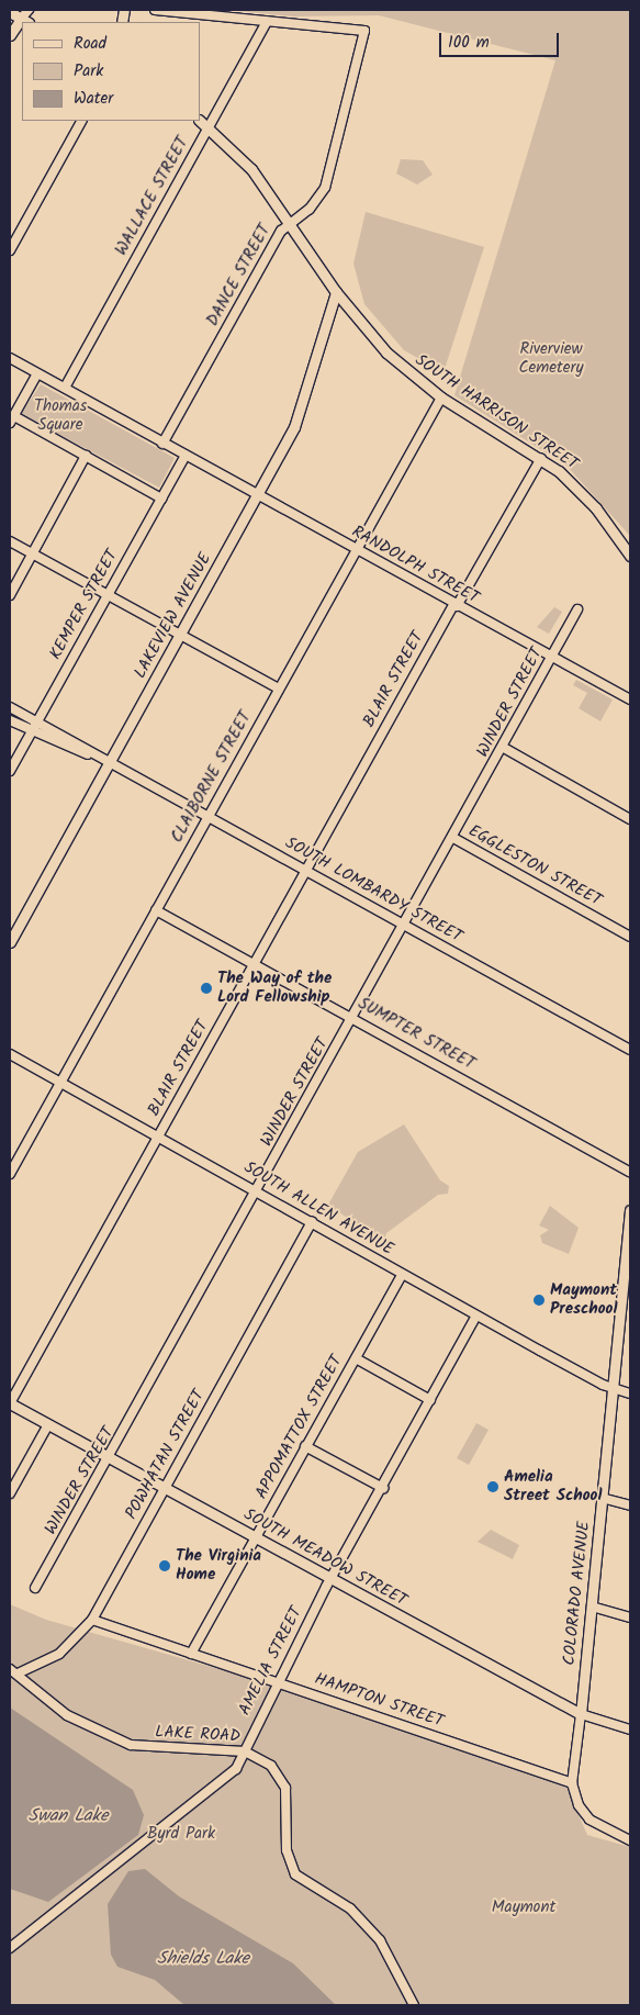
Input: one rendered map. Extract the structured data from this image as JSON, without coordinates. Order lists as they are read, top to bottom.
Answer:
{
  "streets": {
    "street": [
      "WALLACE STREET",
      "DANCE STREET",
      "SOUTH HARRISON STREET",
      "RANDOLPH STREET",
      "KEMPER STREET",
      "LAKEVIEW AVENUE",
      "BLAIR STREET",
      "WINDER STREET",
      "CLAIBORNE STREET",
      "EGGLESTON STREET",
      "SOUTH LOMBARDY STREET",
      "SUMPTER STREET",
      "SOUTH ALLEN AVENUE",
      "APPOMATTOX STREET",
      "POWHATAN STREET",
      "SOUTH MEADOW STREET",
      "COLORADO AVENUE",
      "AMELIA STREET",
      "HAMPTON STREET",
      "LAKE ROAD"
    ]
  },
  "crossings": [
    ["WALLACE STREET", "DANCE STREET"],
    ["WALLACE STREET", "SOUTH HARRISON STREET"],
    ["WALLACE STREET", "RANDOLPH STREET"],
    ["DANCE STREET", "SOUTH HARRISON STREET"],
    ["DANCE STREET", "RANDOLPH STREET"],
    ["SOUTH HARRISON STREET", "LAKEVIEW AVENUE"],
    ["SOUTH HARRISON STREET", "BLAIR STREET"],
    ["SOUTH HARRISON STREET", "CLAIBORNE STREET"],
    ["RANDOLPH STREET", "KEMPER STREET"],
    ["RANDOLPH STREET", "LAKEVIEW AVENUE"],
    ["RANDOLPH STREET", "BLAIR STREET"],
    ["RANDOLPH STREET", "WINDER STREET"],
    ["RANDOLPH STREET", "CLAIBORNE STREET"],
    ["KEMPER STREET", "SOUTH LOMBARDY STREET"],
    ["LAKEVIEW AVENUE", "SOUTH LOMBARDY STREET"],
    ["BLAIR STREET", "SOUTH LOMBARDY STREET"],
    ["BLAIR STREET", "SUMPTER STREET"],
    ["BLAIR STREET", "SOUTH ALLEN AVENUE"],
    ["BLAIR STREET", "SOUTH MEADOW STREET"],
    ["WINDER STREET", "EGGLESTON STREET"],
    ["WINDER STREET", "SOUTH LOMBARDY STREET"],
    ["WINDER STREET", "SUMPTER STREET"],
    ["WINDER STREET", "SOUTH ALLEN AVENUE"],
    ["WINDER STREET", "SOUTH MEADOW STREET"],
    ["CLAIBORNE STREET", "SOUTH LOMBARDY STREET"],
    ["CLAIBORNE STREET", "SUMPTER STREET"],
    ["CLAIBORNE STREET", "SOUTH ALLEN AVENUE"],
    ["SOUTH ALLEN AVENUE", "APPOMATTOX STREET"],
    ["SOUTH ALLEN AVENUE", "POWHATAN STREET"],
    ["SOUTH ALLEN AVENUE", "COLORADO AVENUE"],
    ["SOUTH ALLEN AVENUE", "AMELIA STREET"],
    ["APPOMATTOX STREET", "SOUTH MEADOW STREET"],
    ["APPOMATTOX STREET", "HAMPTON STREET"],
    ["POWHATAN STREET", "SOUTH MEADOW STREET"],
    ["POWHATAN STREET", "HAMPTON STREET"],
    ["POWHATAN STREET", "LAKE ROAD"],
    ["SOUTH MEADOW STREET", "COLORADO AVENUE"],
    ["SOUTH MEADOW STREET", "AMELIA STREET"],
    ["COLORADO AVENUE", "HAMPTON STREET"],
    ["AMELIA STREET", "HAMPTON STREET"],
    ["AMELIA STREET", "LAKE ROAD"]
  ],
  "water": ["Swan Lake", "Shields Lake"],
  "parks": [
    "Riverview Cemetery",
    "Thomas Square",
    "Byrd Park",
    "Maymont"
  ],
  "places": [
    "The Way of the Lord Fellowship",
    "Maymont Preschool",
    "Amelia Street School",
    "The Virginia Home"
  ],
  "legend": ["Road", "Park", "Water"],
  "scale_bar": "100 m"
}
